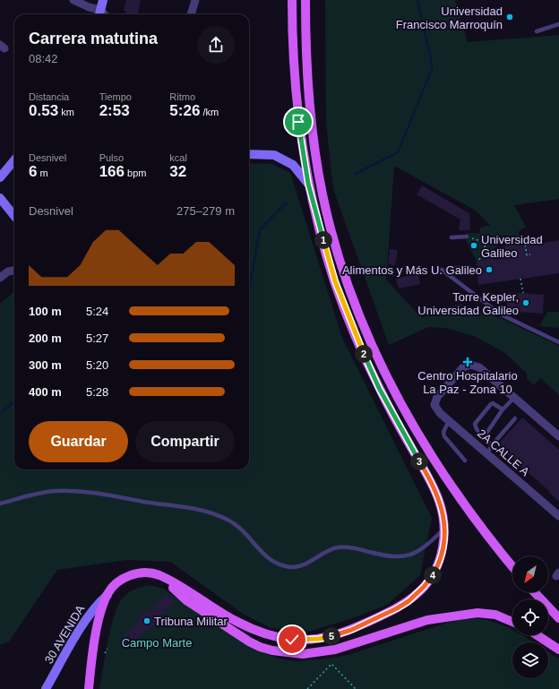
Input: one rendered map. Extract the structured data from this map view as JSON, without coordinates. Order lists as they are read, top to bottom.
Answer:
{
  "streets": {
    "street": ["2A CALLE A", "30 AVENIDA"]
  },
  "parks": ["Campo Marte"],
  "places": {
    "other": [
      "Universidad Francisco Marroquín",
      "Universidad Galileo",
      "Alimentos y Más U. Galileo",
      "Torre Kepler, Universidad Galileo",
      "Tribuna Militar"
    ],
    "health": ["Centro Hospitalario La Paz - Zona 10"]
  },
  "north": "bottom left",
  "page": {
    "heading": ["Carrera matutina", "08:42"],
    "stats": [
      ["Distancia", "0.53 km"],
      ["Tiempo", "2:53"],
      ["Ritmo", "5:26 /km"],
      ["Desnivel", "6 m"],
      ["Pulso", "166 bpm"],
      ["kcal", "32"]
    ],
    "chart": ["Desnivel", "275–279 m"],
    "pins": [
      "1",
      "2",
      "3",
      "4",
      "5"
    ],
    "list": [
      {
        "name": "100 m",
        "note": "5:24"
      },
      {
        "name": "200 m",
        "note": "5:27"
      },
      {
        "name": "300 m",
        "note": "5:20"
      },
      {
        "name": "400 m",
        "note": "5:28"
      }
    ],
    "buttons": ["Guardar", "Compartir"]
  }
}
